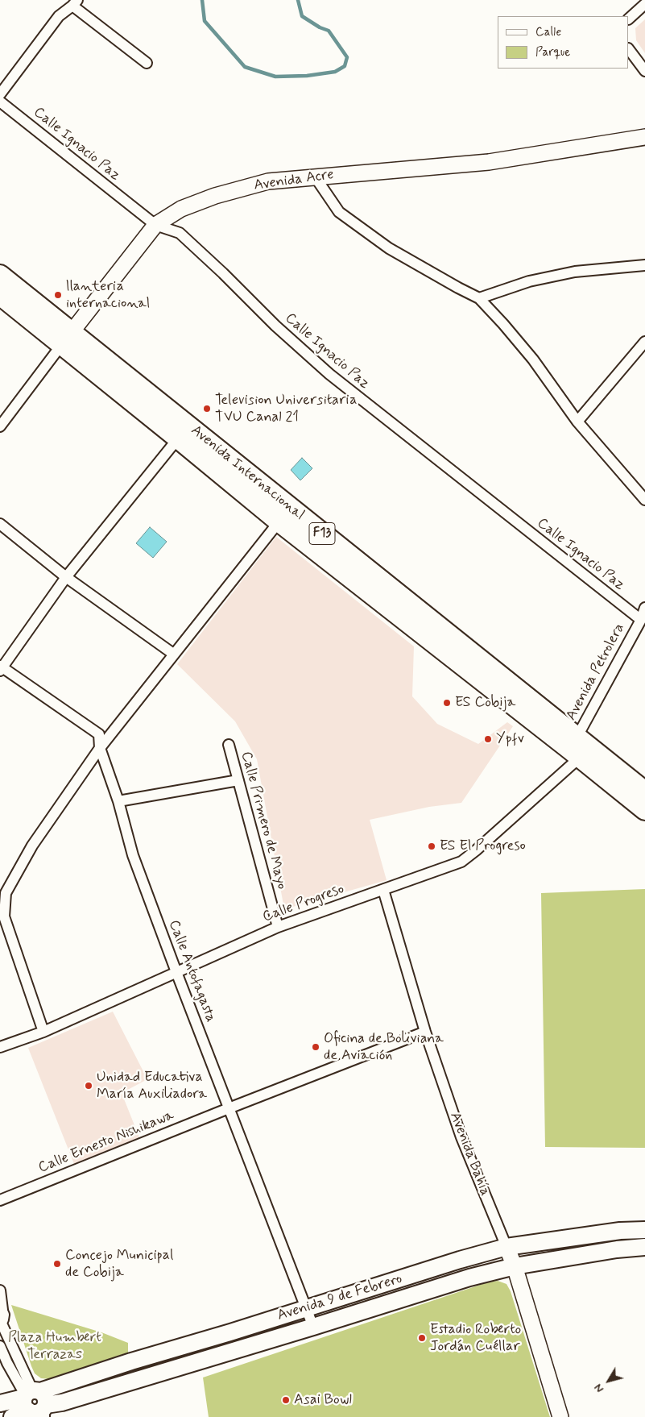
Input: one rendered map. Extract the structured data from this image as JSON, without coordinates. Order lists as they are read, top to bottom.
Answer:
{
  "streets": {
    "highway": ["Avenida Internacional", "F13"],
    "main road": ["Avenida Acre", "Avenida Bahía", "Avenida 9 de Febrero"],
    "street": [
      "Calle Ignacio Paz",
      "Avenida Petrolera",
      "Calle Primero de Mayo",
      "Calle Progreso",
      "Calle Antofagasta",
      "Calle Ernesto Nishikawa"
    ]
  },
  "crossings": [
    ["Calle Ignacio Paz", "Avenida Acre"],
    ["Calle Ignacio Paz", "Avenida Petrolera"],
    ["Avenida Acre", "Avenida Internacional"],
    ["Avenida Internacional", "Avenida Petrolera"],
    ["Avenida Internacional", "Calle Progreso"],
    ["Avenida Petrolera", "Calle Progreso"],
    ["Calle Primero de Mayo", "Calle Progreso"],
    ["Calle Progreso", "Calle Antofagasta"],
    ["Calle Progreso", "Avenida Bahía"],
    ["Calle Antofagasta", "Calle Ernesto Nishikawa"],
    ["Calle Antofagasta", "Avenida 9 de Febrero"],
    ["Calle Ernesto Nishikawa", "Avenida Bahía"],
    ["Avenida Bahía", "Avenida 9 de Febrero"]
  ],
  "parks": ["Plaza Humbert Terrazas"],
  "places": [
    "llanteria internacional",
    "Television Universitaria TVU Canal 21",
    "ES Cobija",
    "Ypfv",
    "ES El Progreso",
    "Oficina de Boliviana de Aviación",
    "Unidad Educativa María Auxiliadora",
    "Concejo Municipal de Cobija",
    "Estadio Roberto Jordán Cuéllar",
    "Asai Bowl"
  ],
  "legend": ["Calle", "Parque"],
  "north": "bottom left"
}
